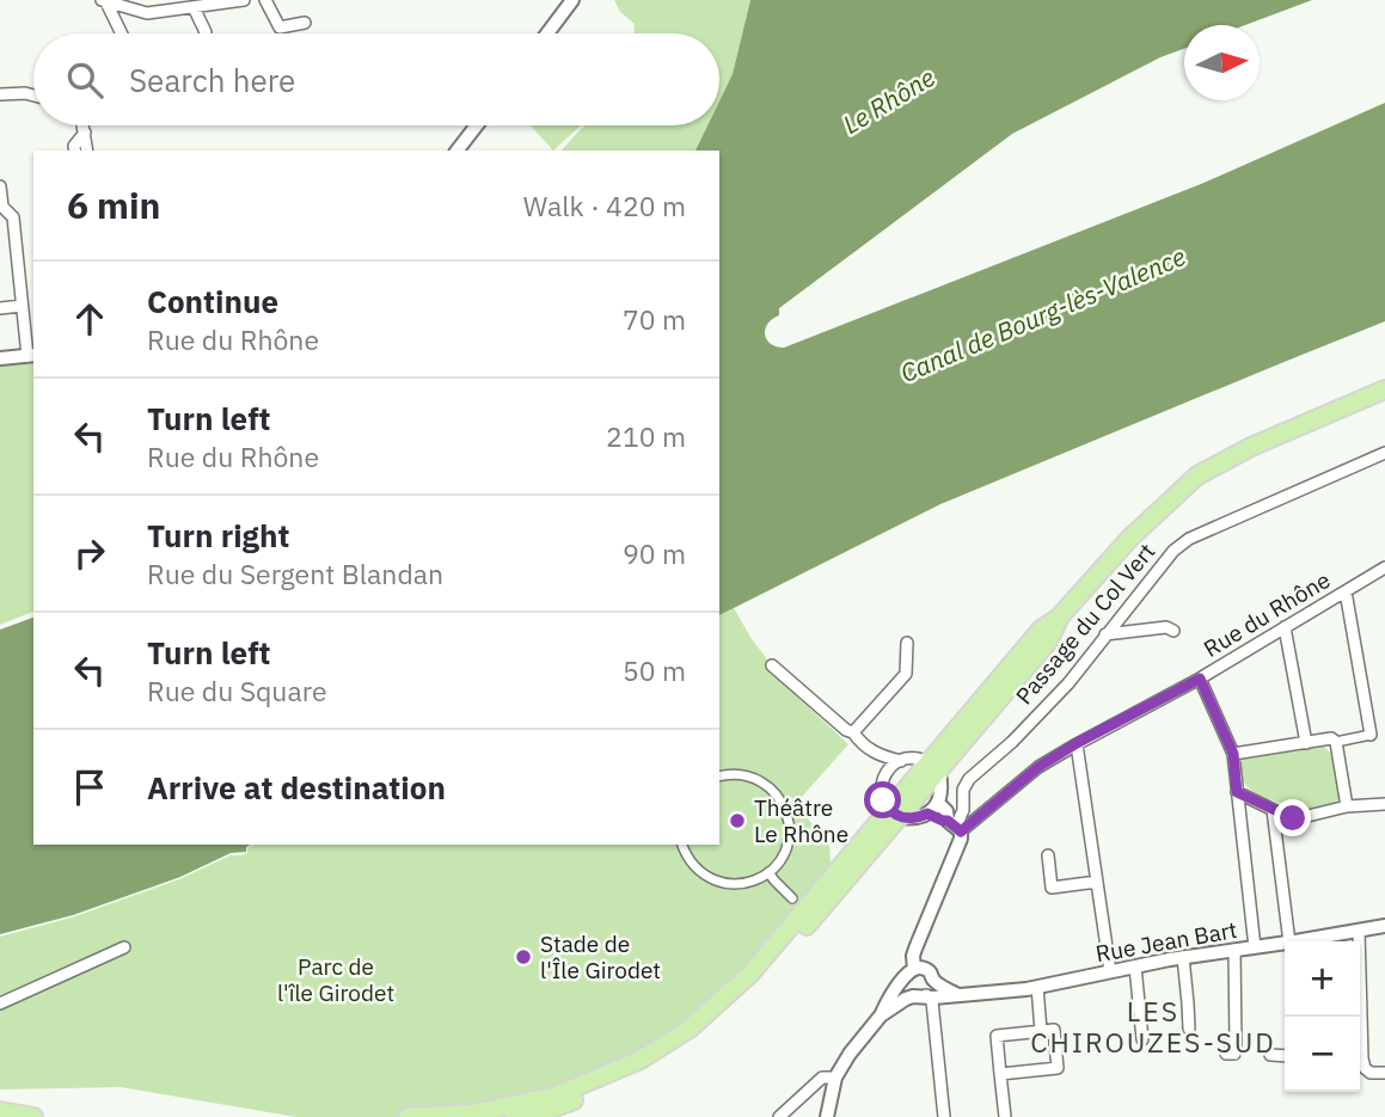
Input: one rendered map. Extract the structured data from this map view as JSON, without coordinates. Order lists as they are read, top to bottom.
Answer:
{
  "streets": {
    "street": ["Rue du Rhône", "Passage du Col Vert", "Rue Jean Bart"]
  },
  "crossings": [
    ["Rue du Rhône", "Passage du Col Vert"]
  ],
  "districts": ["LES CHIROUZES-SUD"],
  "water": ["Le Rhône", "Canal de Bourg-lès-Valence"],
  "parks": ["Parc de l'île Girodet"],
  "places": ["Théâtre Le Rhône", "Stade de l'Île Girodet"],
  "north": "right",
  "page": {
    "search": "Search here",
    "heading": ["6 min", "Walk · 420 m"],
    "list": [
      ["Continue", "Rue du Rhône", "70 m"],
      ["Turn left", "Rue du Rhône", "210 m"],
      ["Turn right", "Rue du Sergent Blandan", "90 m"],
      ["Turn left", "Rue du Square", "50 m"],
      "Arrive at destination"
    ],
    "map_buttons": ["+", "−"]
  }
}
